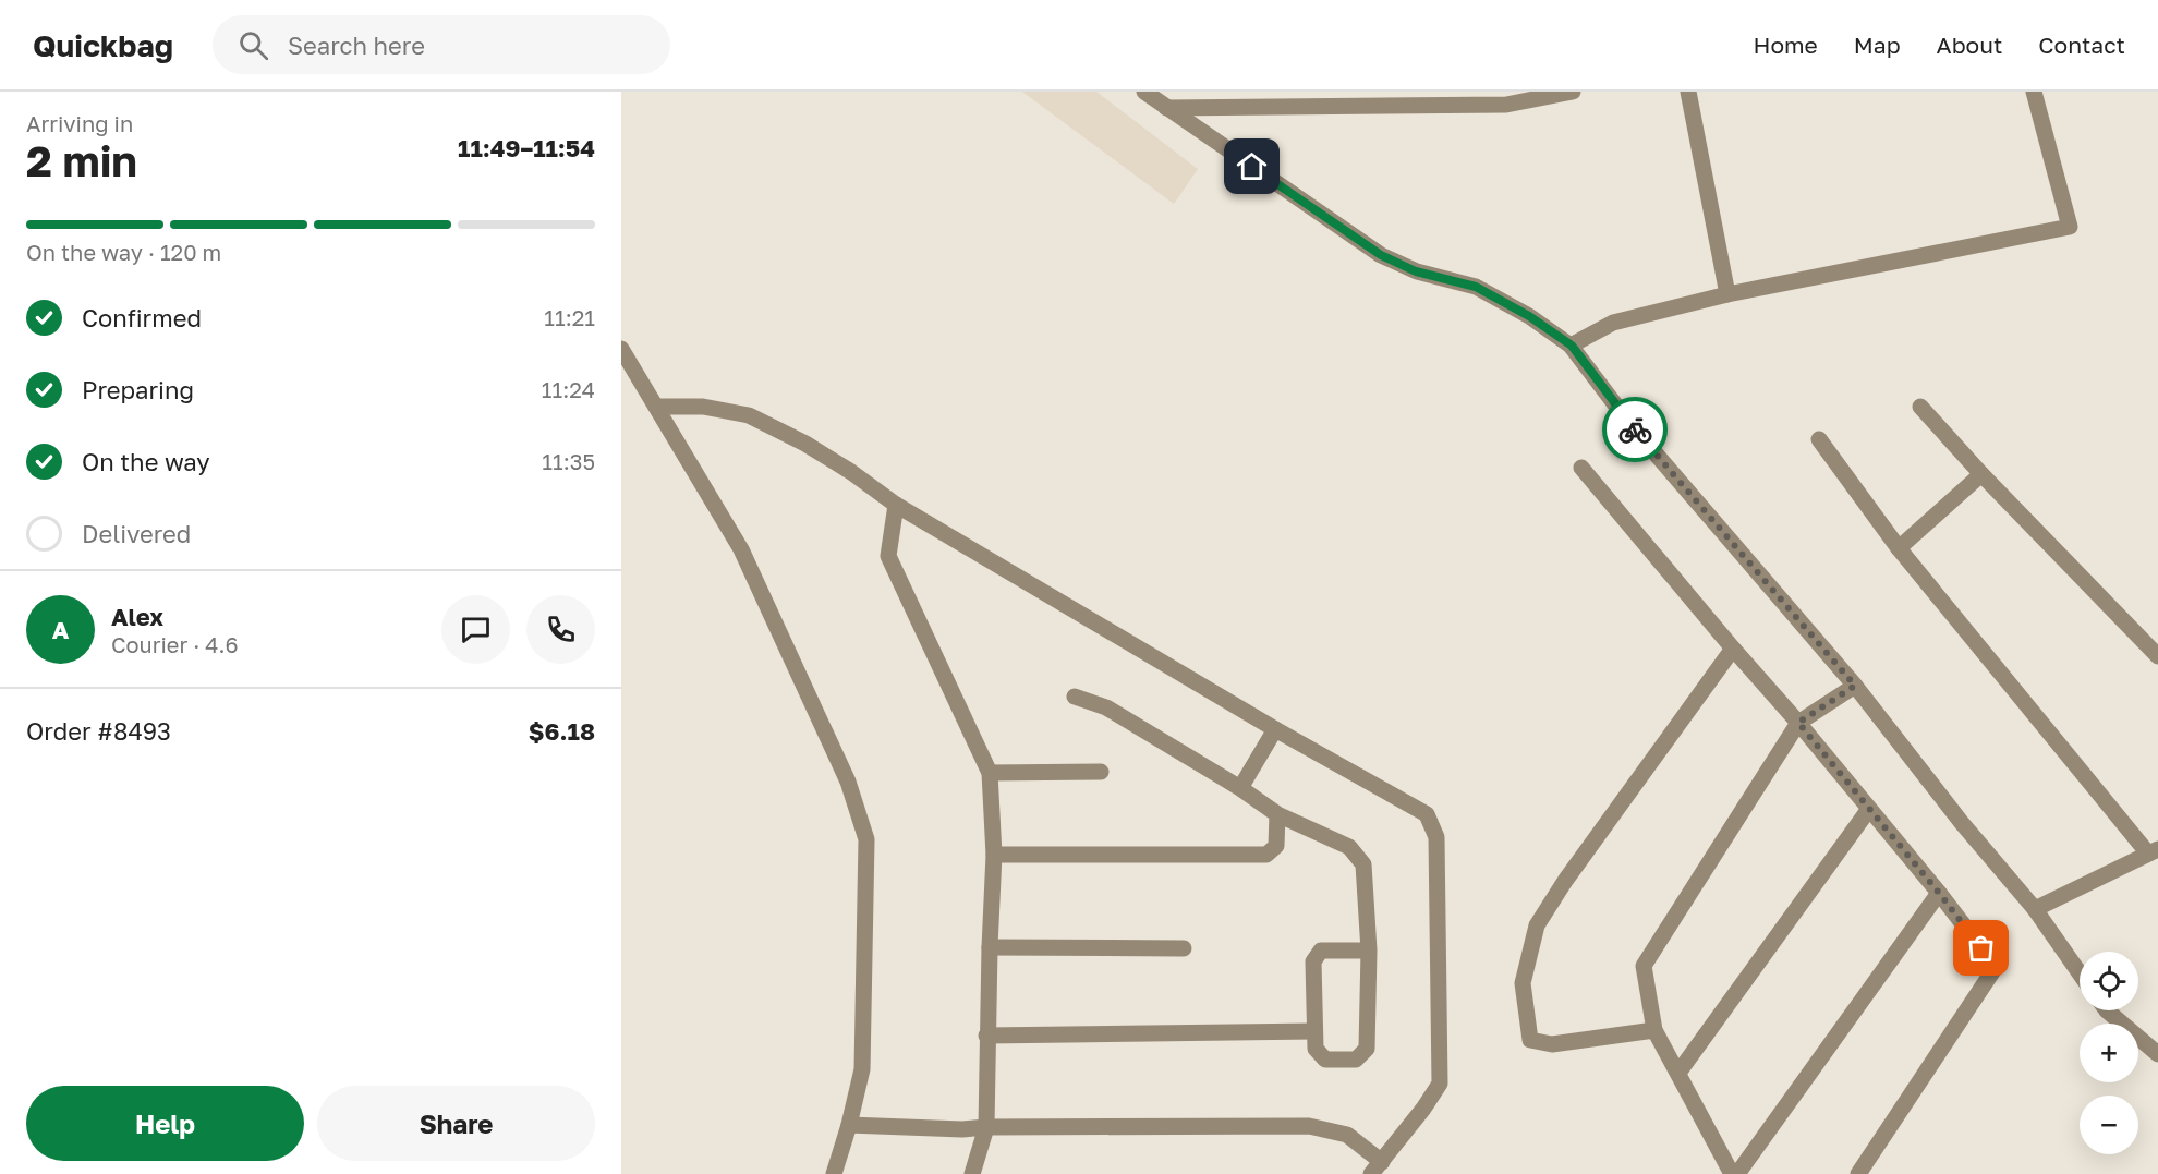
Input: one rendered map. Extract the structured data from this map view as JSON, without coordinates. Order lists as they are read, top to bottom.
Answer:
{
  "page": {
    "header": "Quickbag",
    "search": "Search here",
    "nav": [
      "Home",
      "Map",
      "About",
      "Contact"
    ],
    "heading": ["2 min", "Arriving in", "11:49–11:54"],
    "panel": [
      "Alex",
      "Courier · 4.6",
      "Order #8493",
      "$6.18"
    ],
    "bar": "On the way · 120 m",
    "list": [
      ["Confirmed", "11:21"],
      ["Preparing", "11:24"],
      ["On the way", "11:35"],
      "Delivered"
    ],
    "round": "A",
    "map_buttons": ["+", "−"],
    "buttons": ["Help", "Share"]
  }
}
